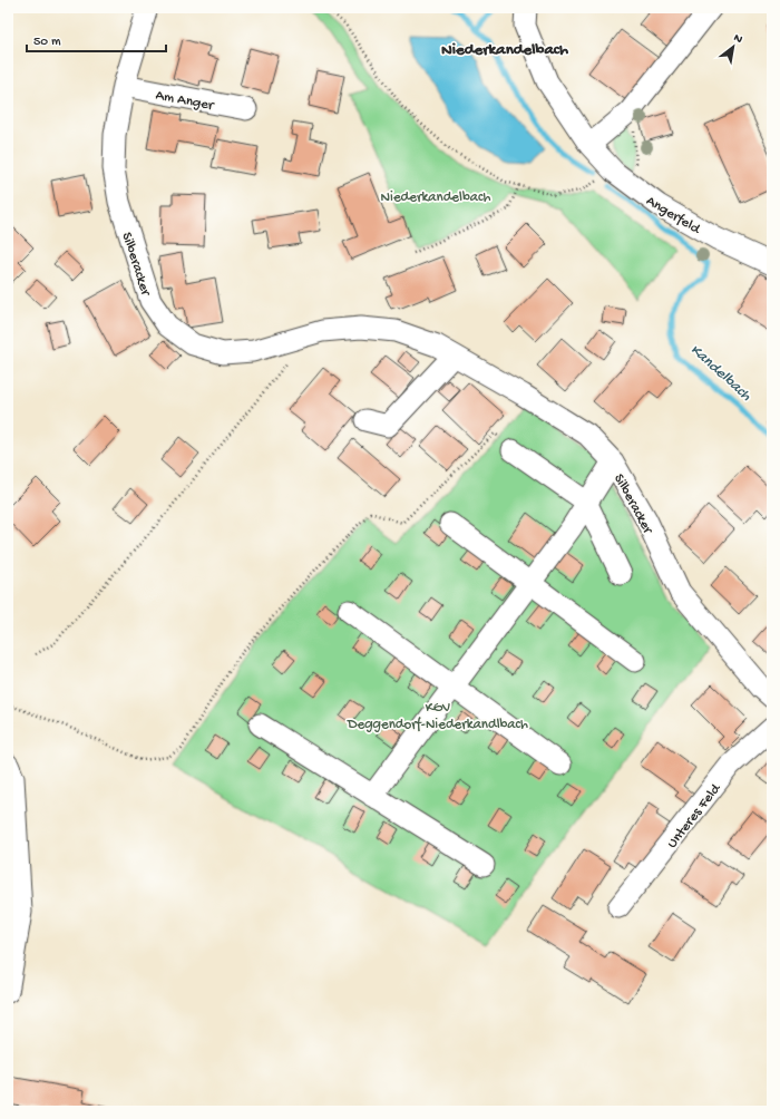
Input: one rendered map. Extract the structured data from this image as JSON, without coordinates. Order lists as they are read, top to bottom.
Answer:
{
  "streets": {
    "street": [
      "Am Anger",
      "Angerfeld",
      "Silberacker",
      "Unteres Feld"
    ]
  },
  "crossings": [
    ["Am Anger", "Silberacker"]
  ],
  "districts": ["Niederkandelbach"],
  "water": ["Kandelbach"],
  "parks": ["Niederkandelbach", "KGV Deggendorf-Niederkandlbach"],
  "scale_bar": "50 m",
  "north": "top right"
}
